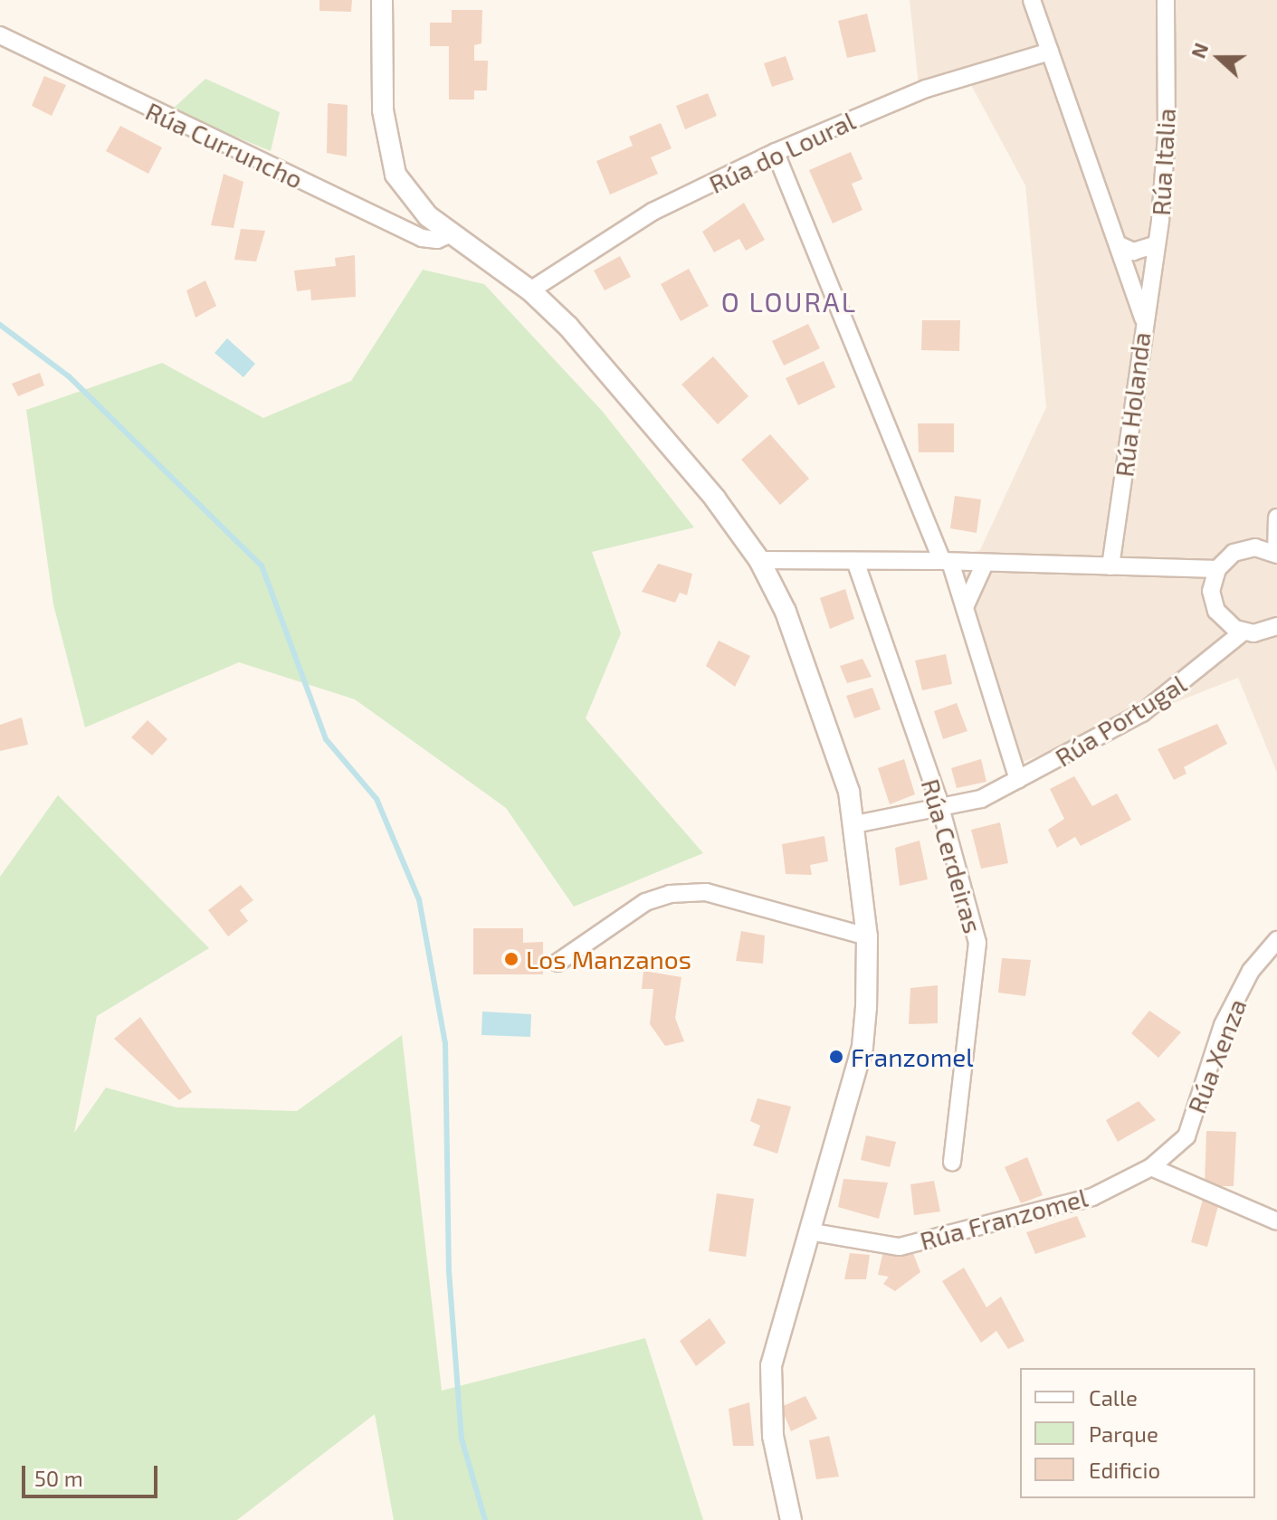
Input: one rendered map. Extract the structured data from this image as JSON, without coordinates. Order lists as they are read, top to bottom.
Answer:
{
  "streets": {
    "street": [
      "Rúa Curruncho",
      "Rúa do Loural",
      "Rúa Italia",
      "Rúa Holanda",
      "Rúa Portugal",
      "Rúa Cerdeiras",
      "Rúa Xenza",
      "Rúa Franzomel"
    ]
  },
  "crossings": [
    ["Rúa do Loural", "Rúa Holanda"],
    ["Rúa Italia", "Rúa Holanda"],
    ["Rúa Portugal", "Rúa Cerdeiras"],
    ["Rúa Xenza", "Rúa Franzomel"]
  ],
  "districts": ["O LOURAL"],
  "places": ["Los Manzanos", "Franzomel"],
  "legend": ["Calle", "Parque", "Edificio"],
  "scale_bar": "50 m",
  "north": "left"
}
